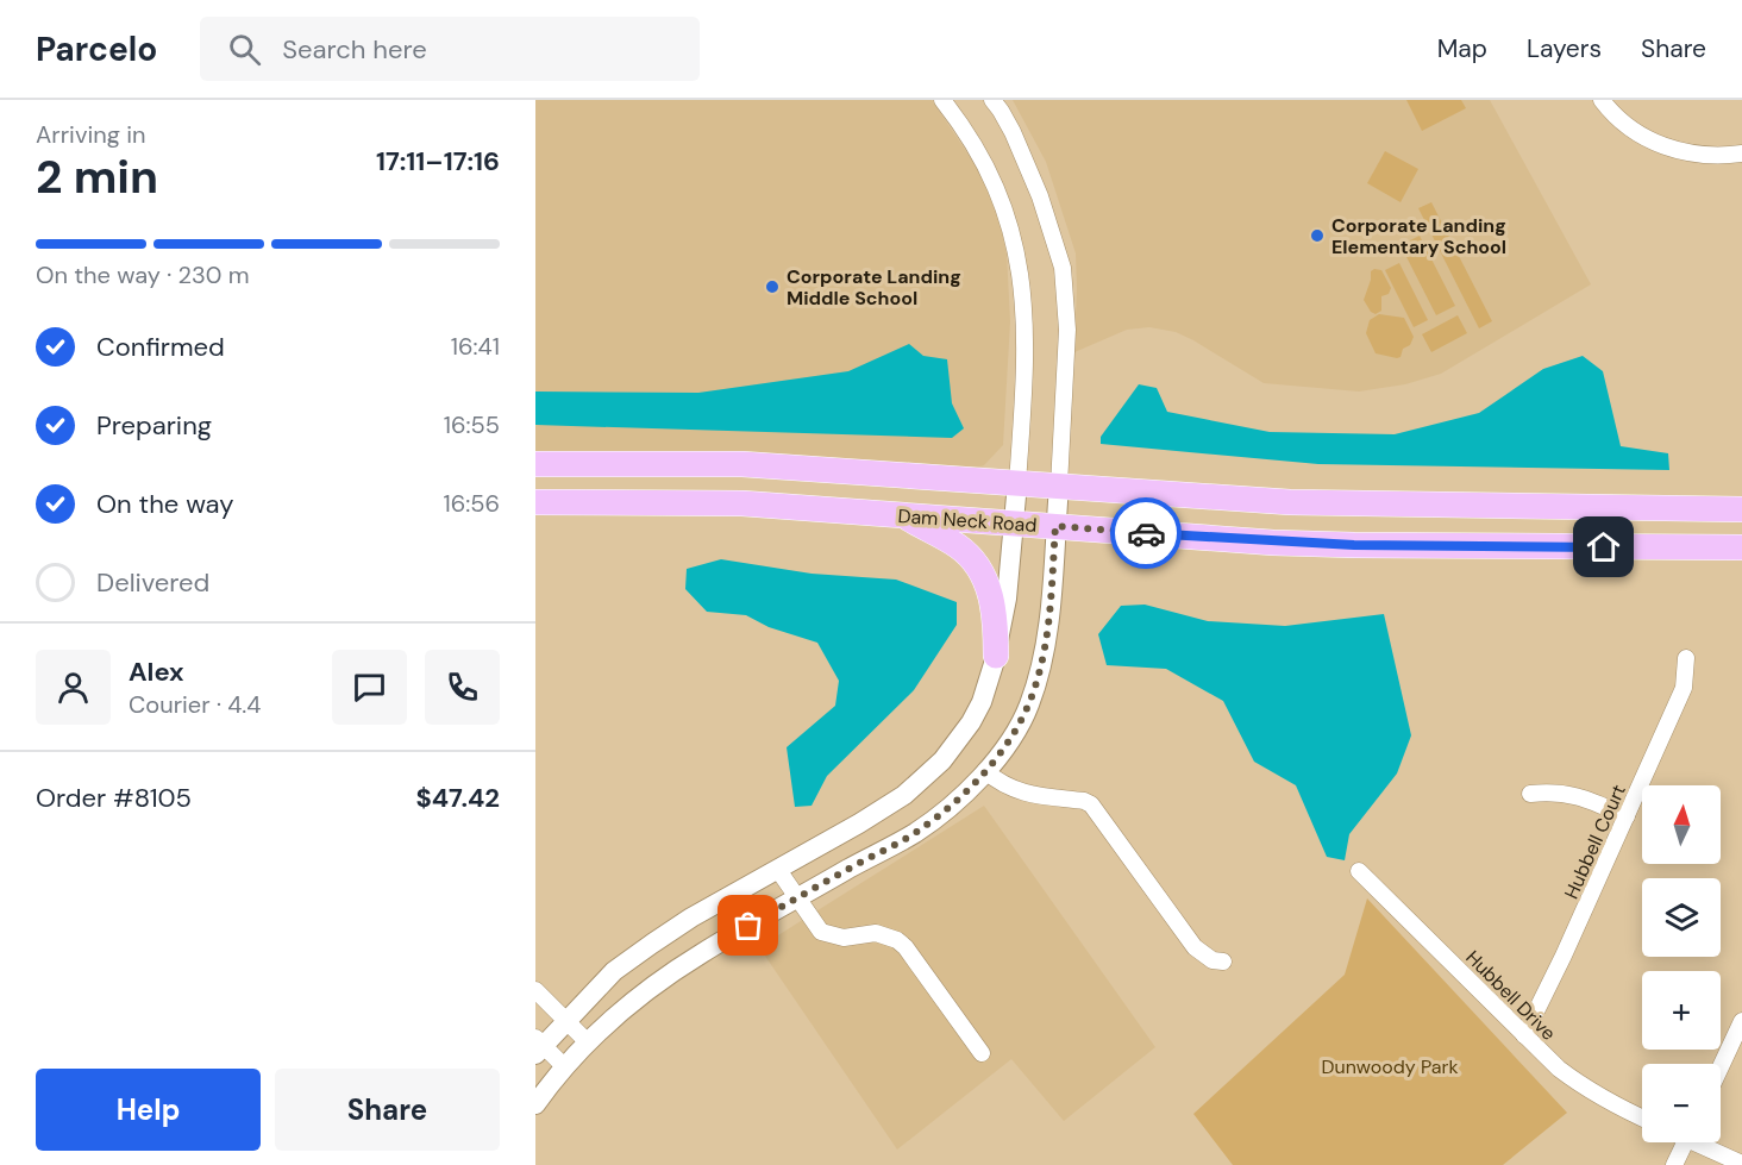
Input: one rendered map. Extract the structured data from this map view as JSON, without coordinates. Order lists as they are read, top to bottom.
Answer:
{
  "streets": {
    "main road": ["Dam Neck Road"],
    "street": ["Hubbell Court", "Hubbell Drive"]
  },
  "crossings": [
    ["Hubbell Court", "Hubbell Drive"]
  ],
  "parks": ["Dunwoody Park"],
  "places": ["Corporate Landing Elementary School", "Corporate Landing Middle School"],
  "north": "top",
  "page": {
    "header": "Parcelo",
    "search": "Search here",
    "nav": ["Map", "Layers", "Share"],
    "heading": ["2 min", "Arriving in", "17:11–17:16"],
    "panel": [
      "Alex",
      "Courier · 4.4",
      "Order #8105",
      "$47.42"
    ],
    "bar": "On the way · 230 m",
    "list": [
      ["Confirmed", "16:41"],
      ["Preparing", "16:55"],
      ["On the way", "16:56"],
      "Delivered"
    ],
    "map_buttons": ["+", "−"],
    "buttons": ["Help", "Share"]
  }
}
